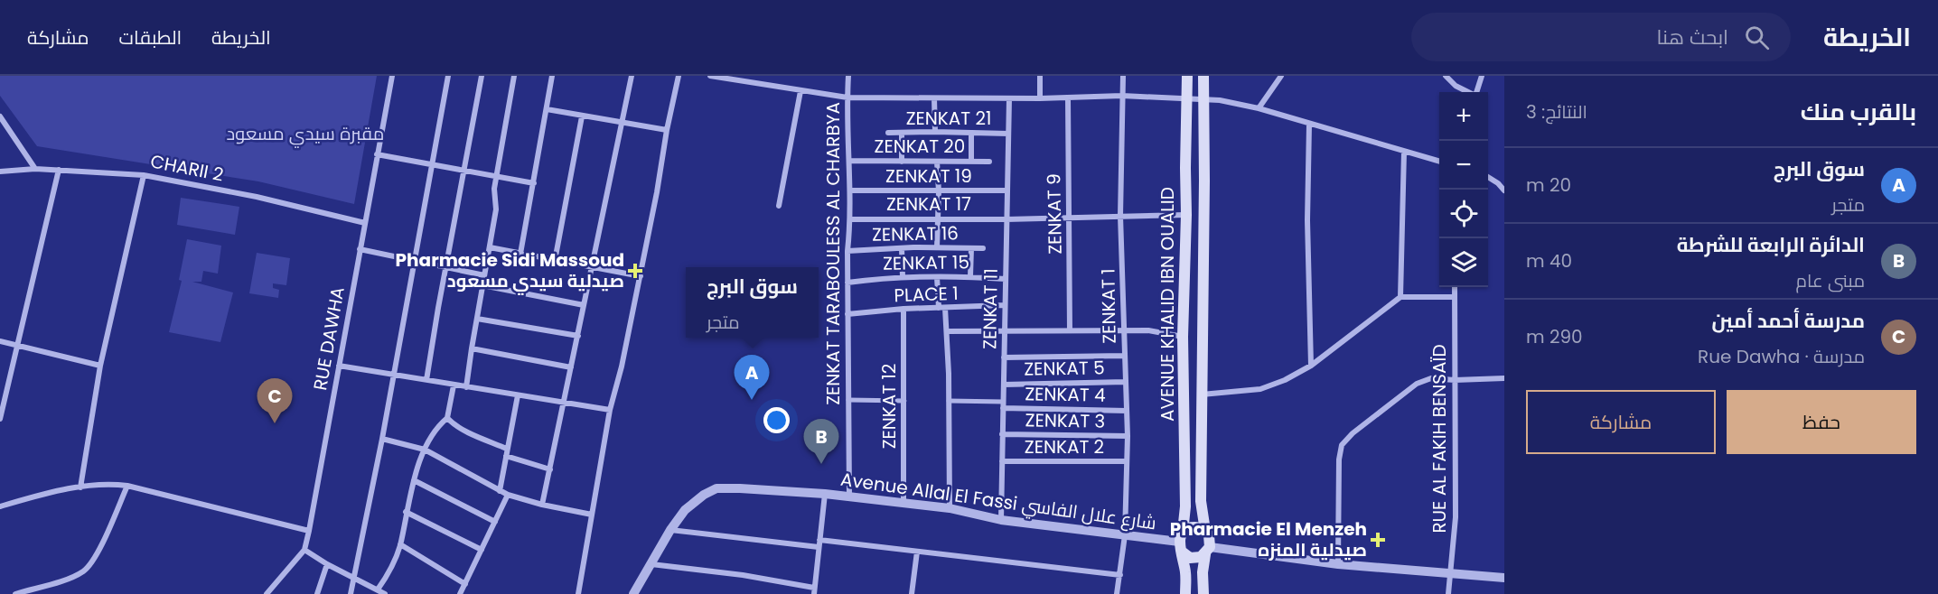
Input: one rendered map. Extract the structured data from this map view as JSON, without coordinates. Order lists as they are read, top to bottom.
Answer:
{
  "streets": {
    "main road": ["AVENUE KHALID IBN OUALID"],
    "street": [
      "ZENKAT 21",
      "ZENKAT 20",
      "CHARII 2",
      "ZENKAT 19",
      "ZENKAT 17",
      "ZENKAT 9",
      "ZENKAT 16",
      "ZENKAT TARABOULESS AL CHARBYA",
      "ZENKAT 15",
      "PLACE 1",
      "ZENKAT 1",
      "ZENKAT 11",
      "RUE DAWHA",
      "ZENKAT 5",
      "ZENKAT 4",
      "ZENKAT 12",
      "ZENKAT 3",
      "RUE AL FAKIH BENSAÏD",
      "ZENKAT 2",
      "Avenue Allal El Fassi شارع علال الفاسي"
    ]
  },
  "crossings": [
    ["ZENKAT 21", "ZENKAT 11"],
    ["ZENKAT 20", "ZENKAT TARABOULESS AL CHARBYA"],
    ["CHARII 2", "RUE DAWHA"],
    ["ZENKAT 19", "ZENKAT TARABOULESS AL CHARBYA"],
    ["ZENKAT 19", "ZENKAT 11"],
    ["ZENKAT 17", "ZENKAT 9"],
    ["ZENKAT 17", "ZENKAT TARABOULESS AL CHARBYA"],
    ["ZENKAT 17", "AVENUE KHALID IBN OUALID"],
    ["ZENKAT 17", "ZENKAT 1"],
    ["ZENKAT 17", "ZENKAT 11"],
    ["ZENKAT 16", "ZENKAT TARABOULESS AL CHARBYA"],
    ["ZENKAT TARABOULESS AL CHARBYA", "ZENKAT 15"],
    ["ZENKAT TARABOULESS AL CHARBYA", "PLACE 1"],
    ["ZENKAT TARABOULESS AL CHARBYA", "Avenue Allal El Fassi شارع علال الفاسي"],
    ["ZENKAT 15", "ZENKAT 11"],
    ["PLACE 1", "ZENKAT 11"],
    ["PLACE 1", "ZENKAT 12"],
    ["AVENUE KHALID IBN OUALID", "Avenue Allal El Fassi شارع علال الفاسي"],
    ["ZENKAT 1", "ZENKAT 5"],
    ["ZENKAT 1", "ZENKAT 4"],
    ["ZENKAT 1", "ZENKAT 3"],
    ["ZENKAT 1", "ZENKAT 2"],
    ["ZENKAT 1", "Avenue Allal El Fassi شارع علال الفاسي"],
    ["ZENKAT 11", "ZENKAT 5"],
    ["ZENKAT 11", "ZENKAT 4"],
    ["ZENKAT 11", "ZENKAT 3"],
    ["ZENKAT 11", "ZENKAT 2"],
    ["ZENKAT 11", "Avenue Allal El Fassi شارع علال الفاسي"],
    ["ZENKAT 12", "Avenue Allal El Fassi شارع علال الفاسي"]
  ],
  "parks": ["مقبرة سيدي مسعود"],
  "places": {
    "health": ["Pharmacie Sidi Massoud صيدلية سيدي مسعود", "Pharmacie El Menzeh صيدلية المنزه"]
  },
  "page": {
    "header": "الخريطة",
    "search": "ابحث هنا",
    "nav": ["الخريطة", "الطبقات", "مشاركة"],
    "heading": ["بالقرب منك", "النتائج: 3"],
    "map_buttons": ["+", "−"],
    "list": [
      {
        "mark": "A",
        "name": "سوق البرج",
        "note": "متجر",
        "value": "20 m"
      },
      {
        "mark": "B",
        "name": "الدائرة الرابعة للشرطة",
        "note": "مبنى عام",
        "value": "40 m"
      },
      {
        "mark": "C",
        "name": "مدرسة أحمد أمين",
        "note": "مدرسة · Rue Dawha",
        "value": "290 m"
      }
    ],
    "popup": ["سوق البرج", "متجر"],
    "pins": ["A", "C", "B"],
    "buttons": ["حفظ", "مشاركة"]
  }
}
